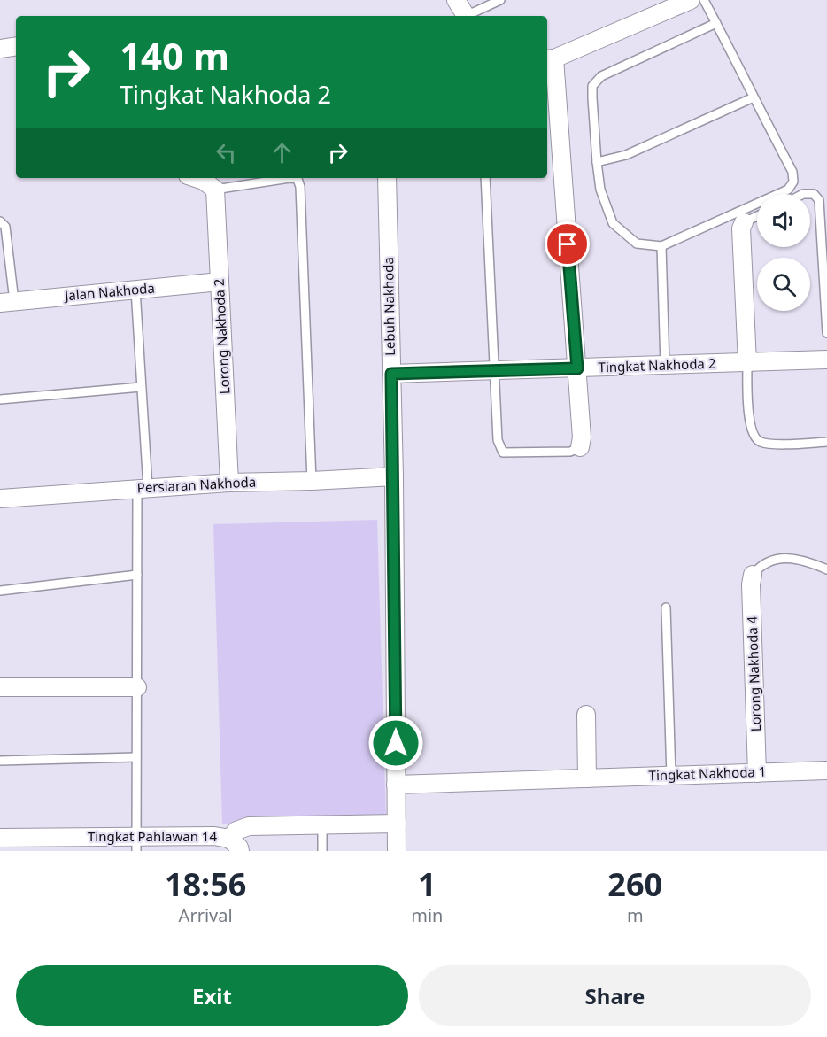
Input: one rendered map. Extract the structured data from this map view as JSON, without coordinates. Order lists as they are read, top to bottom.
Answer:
{
  "streets": {
    "street": [
      "Jalan Nakhoda",
      "Lebuh Nakhoda",
      "Lorong Nakhoda 2",
      "Tingkat Nakhoda 2",
      "Persiaran Nakhoda",
      "Lorong Nakhoda 4",
      "Tingkat Nakhoda 1",
      "Tingkat Pahlawan 14"
    ]
  },
  "crossings": [
    ["Jalan Nakhoda", "Lorong Nakhoda 2"],
    ["Lebuh Nakhoda", "Tingkat Nakhoda 2"],
    ["Lebuh Nakhoda", "Persiaran Nakhoda"],
    ["Lebuh Nakhoda", "Tingkat Nakhoda 1"],
    ["Lebuh Nakhoda", "Tingkat Pahlawan 14"],
    ["Lorong Nakhoda 2", "Persiaran Nakhoda"],
    ["Lorong Nakhoda 4", "Tingkat Nakhoda 1"]
  ],
  "page": {
    "turn": ["140 m", "Tingkat Nakhoda 2"],
    "eta": [
      "18:56",
      "Arrival",
      "1",
      "min",
      "260",
      "m"
    ],
    "buttons": ["Exit", "Share"]
  }
}
